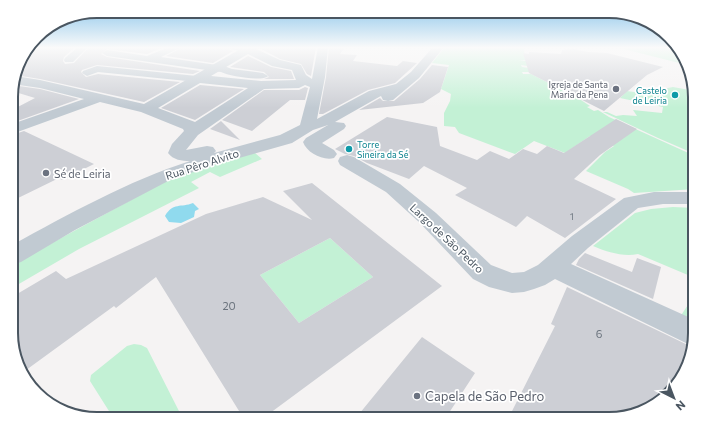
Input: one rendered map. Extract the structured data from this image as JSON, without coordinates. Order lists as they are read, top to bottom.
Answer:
{
  "streets": {
    "street": ["Rua Pêro Alvito", "Largo de São Pedro"]
  },
  "crossings": [
    ["Rua Pêro Alvito", "Largo de São Pedro"]
  ],
  "places": [
    "Igreja de Santa Maria da Pena",
    "Castelo de Leiria",
    "Torre Sineira da Sé",
    "Sé de Leiria",
    "Capela de São Pedro"
  ],
  "house_numbers": ["1", "20", "6"],
  "north": "bottom right"
}
